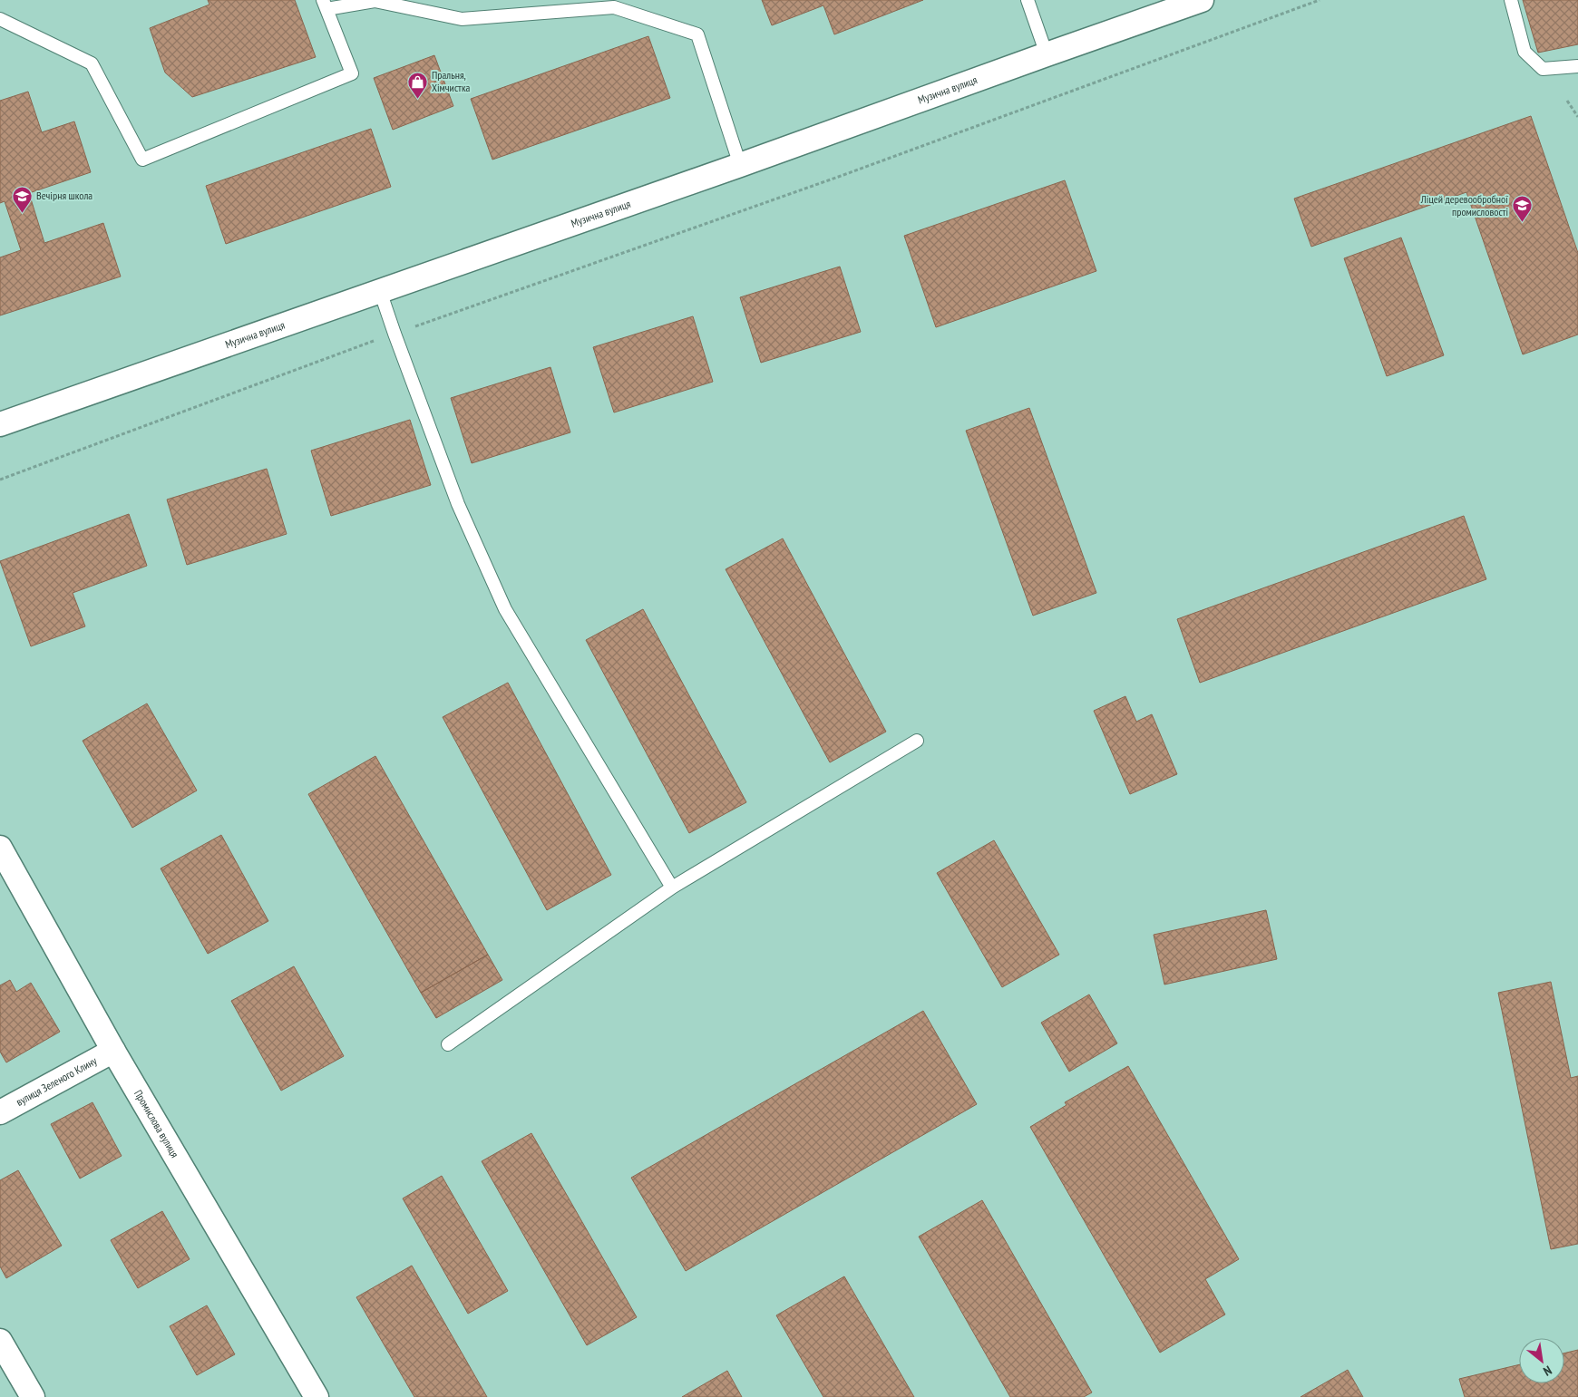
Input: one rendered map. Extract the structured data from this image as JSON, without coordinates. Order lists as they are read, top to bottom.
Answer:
{
  "streets": {
    "street": ["Музична вулиця", "вулиця Зеленого Клину", "Промислова вулиця"]
  },
  "crossings": [
    ["вулиця Зеленого Клину", "Промислова вулиця"]
  ],
  "places": {
    "shop": ["Пральня, Хімчистка"],
    "school or university": ["Вечірня школа", "Ліцей деревообробної промисловості"]
  },
  "north": "bottom right"
}
